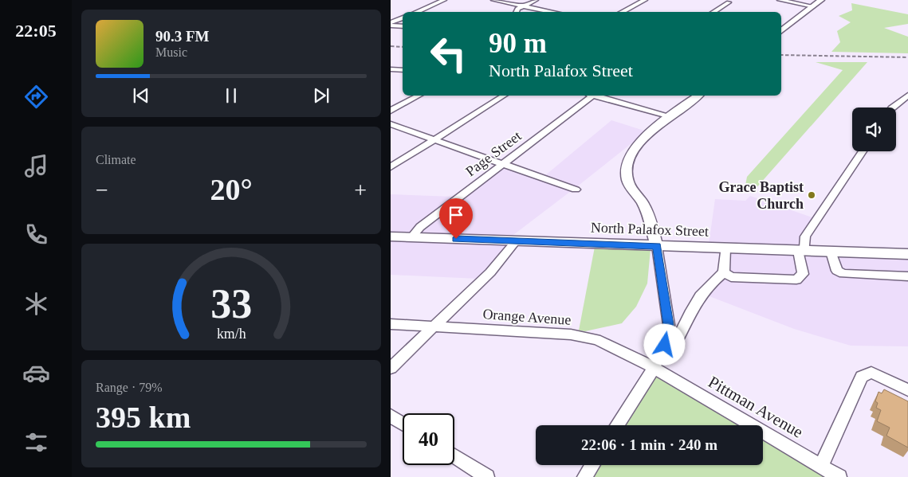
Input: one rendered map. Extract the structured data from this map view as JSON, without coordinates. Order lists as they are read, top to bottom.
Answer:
{
  "streets": {
    "main road": ["North Palafox Street"],
    "street": ["Page Street", "Orange Avenue", "Pittman Avenue"]
  },
  "crossings": [
    ["Page Street", "North Palafox Street"],
    ["Orange Avenue", "Pittman Avenue"]
  ],
  "places": ["Grace Baptist Church"],
  "page": {
    "tabs": "22:05",
    "turn": ["90 m", "North Palafox Street"],
    "song": ["90.3 FM", "Music"],
    "tile": [
      "Climate",
      ["Range · 79%", "395 km"]
    ],
    "heat": ["−", "20°", "+"],
    "limit": "40",
    "trip": "22:06 · 1 min · 240 m",
    "gauge": ["33", "km/h"]
  }
}
